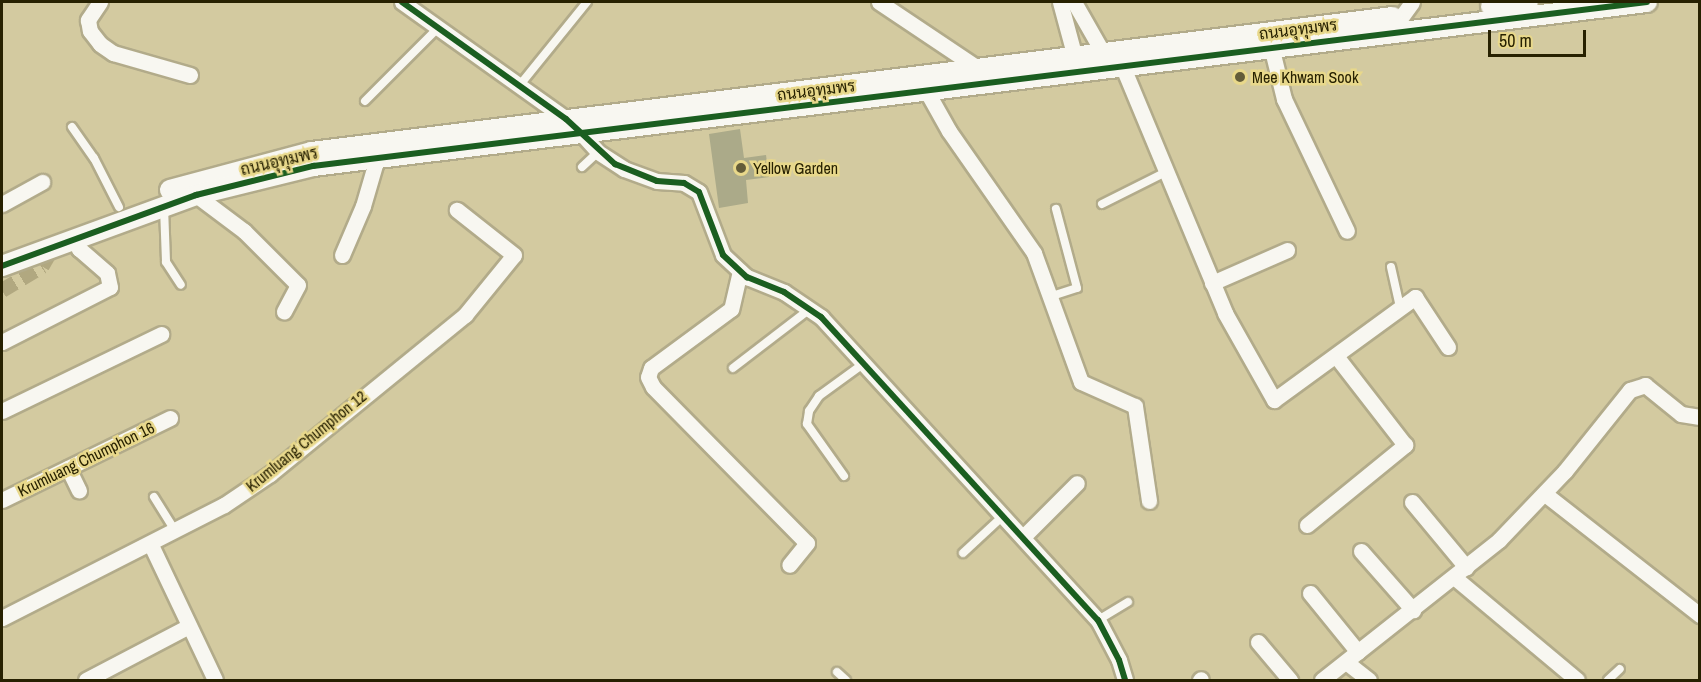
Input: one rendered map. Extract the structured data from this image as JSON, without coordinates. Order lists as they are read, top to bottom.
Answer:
{
  "streets": {
    "street": ["ถนนอุทุมพร", "Krumluang Chumphon 12", "Krumluang Chumphon 16"]
  },
  "places": ["Mee Khwam Sook", "Yellow Garden"],
  "scale_bar": "50 m"
}
